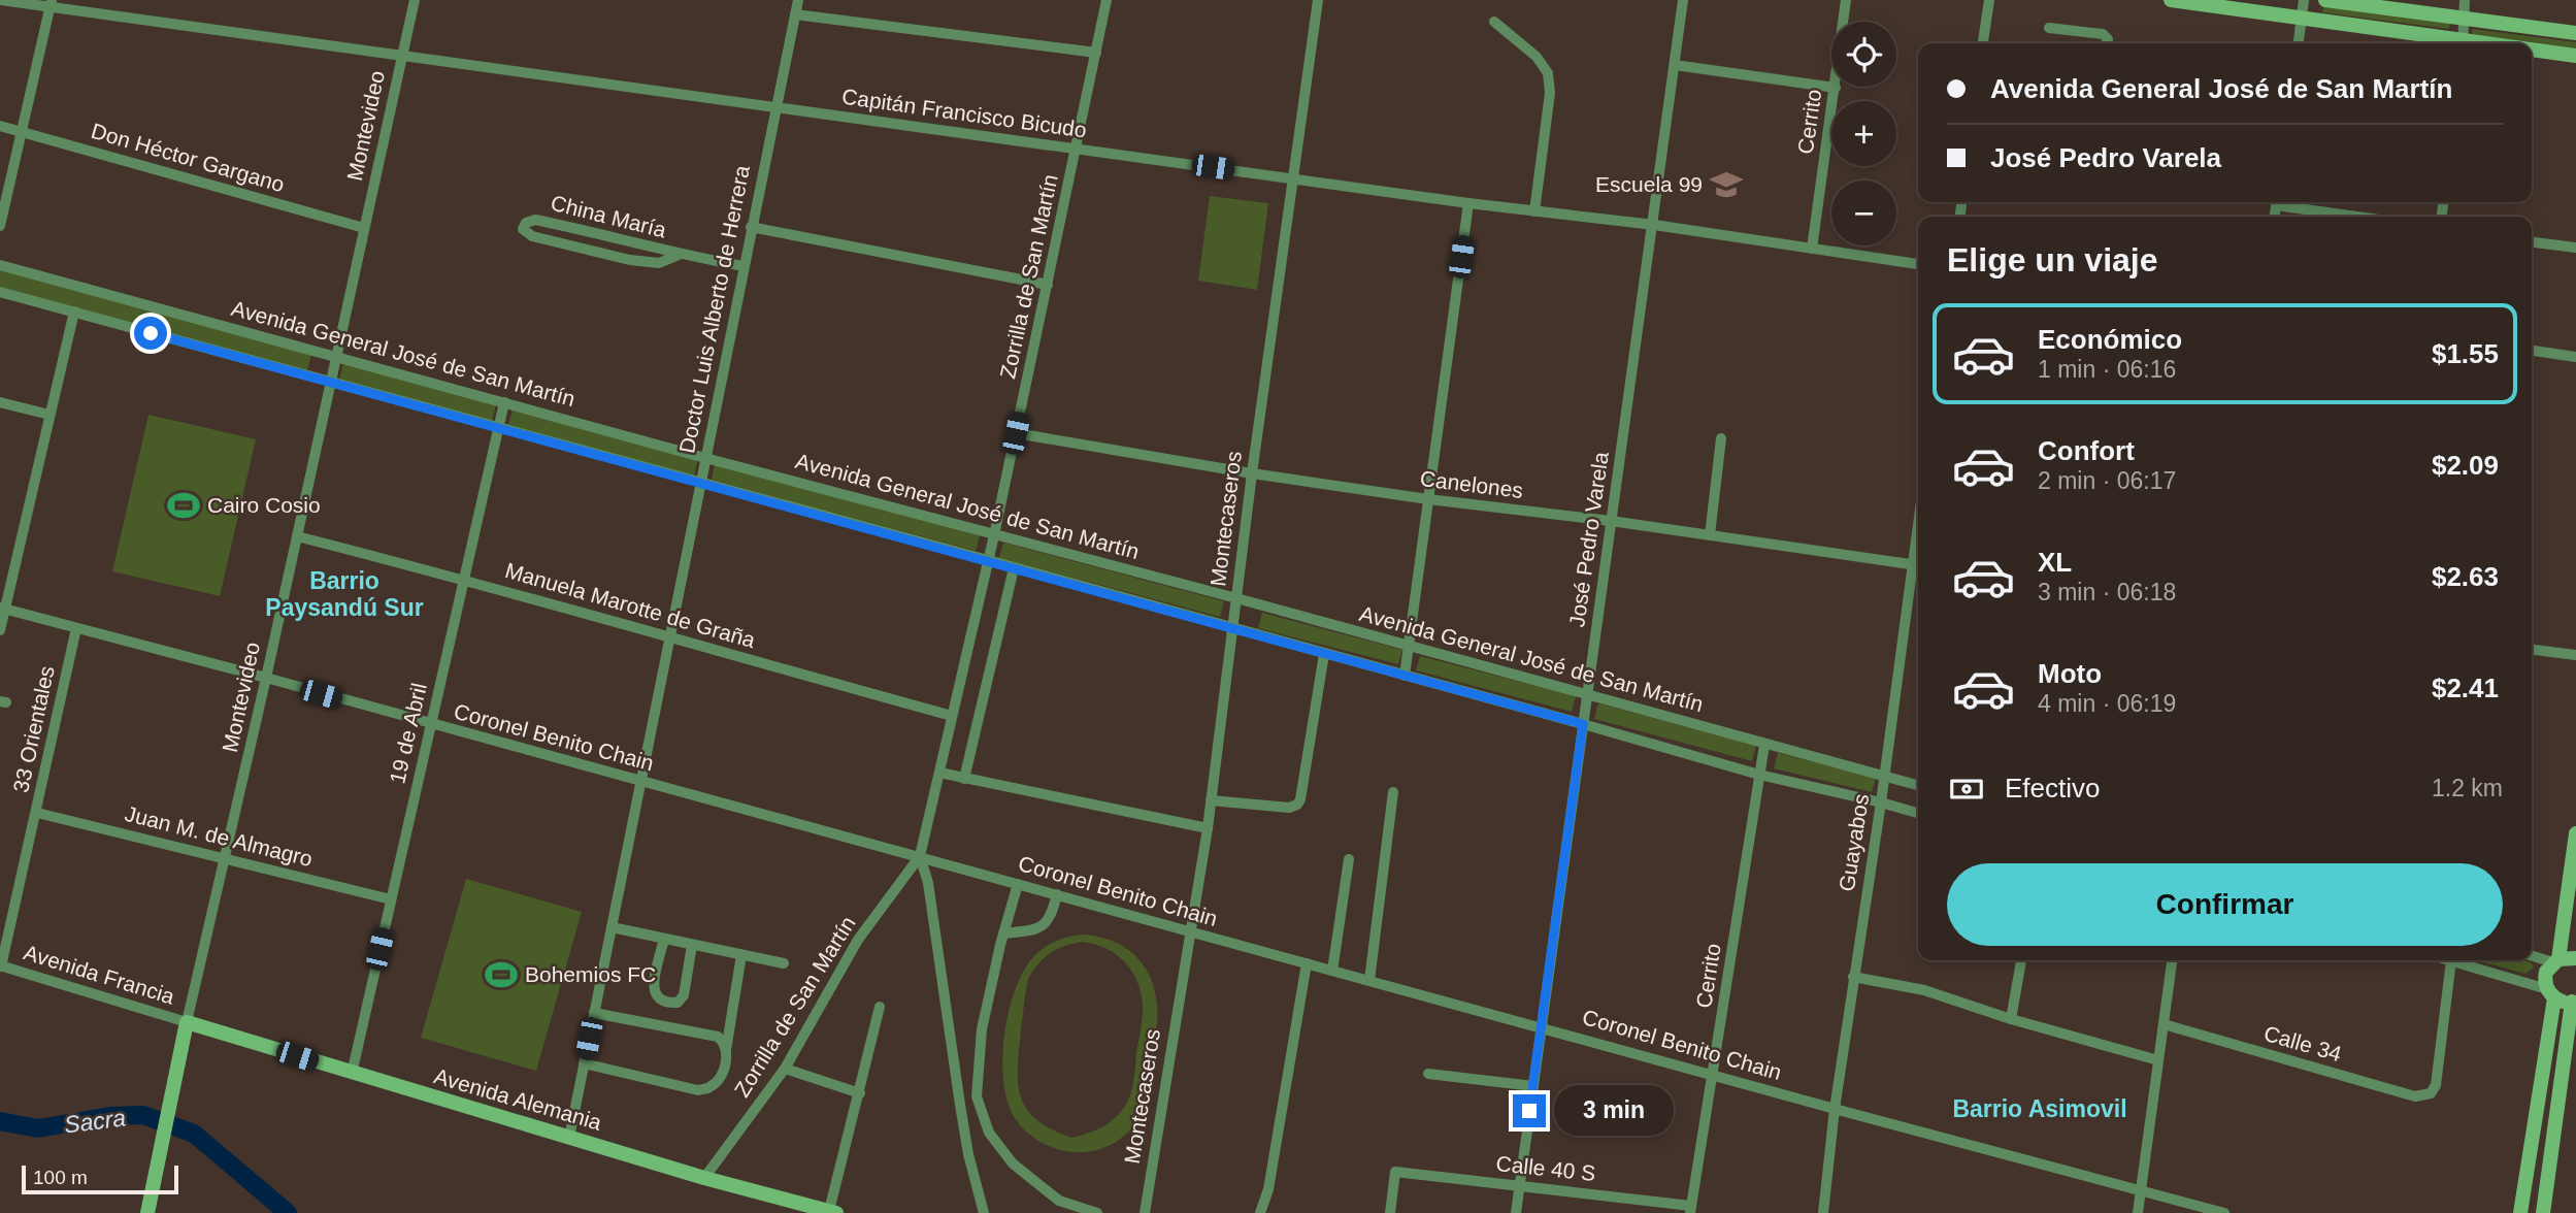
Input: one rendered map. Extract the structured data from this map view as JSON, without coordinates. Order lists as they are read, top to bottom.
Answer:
{
  "streets": {
    "street": [
      "Capitán Francisco Bicudo",
      "Cerrito",
      "Montevideo",
      "Don Héctor Gargano",
      "China María",
      "Zorrilla de San Martín",
      "Doctor Luis Alberto de Herrera",
      "Avenida General José de San Martín",
      "Canelones",
      "Montecaseros",
      "José Pedro Varela",
      "Manuela Marotte de Graña",
      "33 Orientales",
      "19 de Abril",
      "Coronel Benito Chain",
      "Juan M. de Almagro",
      "Guayabos",
      "Avenida Francia",
      "Calle 34",
      "Avenida Alemania",
      "Calle 40 S"
    ]
  },
  "crossings": [
    ["Capitán Francisco Bicudo", "Cerrito"],
    ["Capitán Francisco Bicudo", "Montevideo"],
    ["Capitán Francisco Bicudo", "Zorrilla de San Martín"],
    ["Capitán Francisco Bicudo", "Doctor Luis Alberto de Herrera"],
    ["Capitán Francisco Bicudo", "Montecaseros"],
    ["Capitán Francisco Bicudo", "José Pedro Varela"],
    ["Cerrito", "Avenida General José de San Martín"],
    ["Cerrito", "Coronel Benito Chain"],
    ["Cerrito", "Calle 40 S"],
    ["Montevideo", "Don Héctor Gargano"],
    ["Montevideo", "Avenida General José de San Martín"],
    ["Montevideo", "Manuela Marotte de Graña"],
    ["Montevideo", "Coronel Benito Chain"],
    ["Montevideo", "Juan M. de Almagro"],
    ["Montevideo", "Avenida Francia"],
    ["Montevideo", "Avenida Alemania"],
    ["China María", "Doctor Luis Alberto de Herrera"],
    ["Zorrilla de San Martín", "Avenida General José de San Martín"],
    ["Zorrilla de San Martín", "Canelones"],
    ["Zorrilla de San Martín", "Manuela Marotte de Graña"],
    ["Zorrilla de San Martín", "Coronel Benito Chain"],
    ["Zorrilla de San Martín", "Avenida Alemania"],
    ["Doctor Luis Alberto de Herrera", "Avenida General José de San Martín"],
    ["Doctor Luis Alberto de Herrera", "Manuela Marotte de Graña"],
    ["Doctor Luis Alberto de Herrera", "Coronel Benito Chain"],
    ["Doctor Luis Alberto de Herrera", "Avenida Alemania"],
    ["Avenida General José de San Martín", "Montecaseros"],
    ["Avenida General José de San Martín", "José Pedro Varela"],
    ["Avenida General José de San Martín", "19 de Abril"],
    ["Avenida General José de San Martín", "Guayabos"],
    ["Canelones", "Montecaseros"],
    ["Canelones", "José Pedro Varela"],
    ["Canelones", "Guayabos"],
    ["Montecaseros", "Coronel Benito Chain"],
    ["José Pedro Varela", "Coronel Benito Chain"],
    ["José Pedro Varela", "Calle 40 S"],
    ["Manuela Marotte de Graña", "19 de Abril"],
    ["33 Orientales", "Coronel Benito Chain"],
    ["33 Orientales", "Juan M. de Almagro"],
    ["33 Orientales", "Avenida Francia"],
    ["19 de Abril", "Coronel Benito Chain"],
    ["19 de Abril", "Juan M. de Almagro"],
    ["19 de Abril", "Avenida Alemania"],
    ["Coronel Benito Chain", "Guayabos"],
    ["Avenida Francia", "Avenida Alemania"]
  ],
  "districts": ["Barrio Paysandú Sur", "Barrio Asimovil"],
  "water": ["Sacra"],
  "places": {
    "school or university": ["Escuela 99"],
    "sports": ["Cairo Cosio", "Bohemios FC"]
  },
  "scale_bar": "100 m",
  "page": {
    "map_buttons": ["+", "−"],
    "banner": ["Avenida General José de San Martín", "José Pedro Varela"],
    "heading": "Elige un viaje",
    "list": [
      {
        "name": "Económico",
        "note": "1 min · 06:16",
        "value": "$1.55"
      },
      {
        "name": "Confort",
        "note": "2 min · 06:17",
        "value": "$2.09"
      },
      {
        "name": "XL",
        "note": "3 min · 06:18",
        "value": "$2.63"
      },
      {
        "name": "Moto",
        "note": "4 min · 06:19",
        "value": "$2.41"
      }
    ],
    "pay": ["Efectivo", "1.2 km"],
    "buttons": "Confirmar",
    "bubble": "3 min",
    "scale": "100 m"
  }
}
